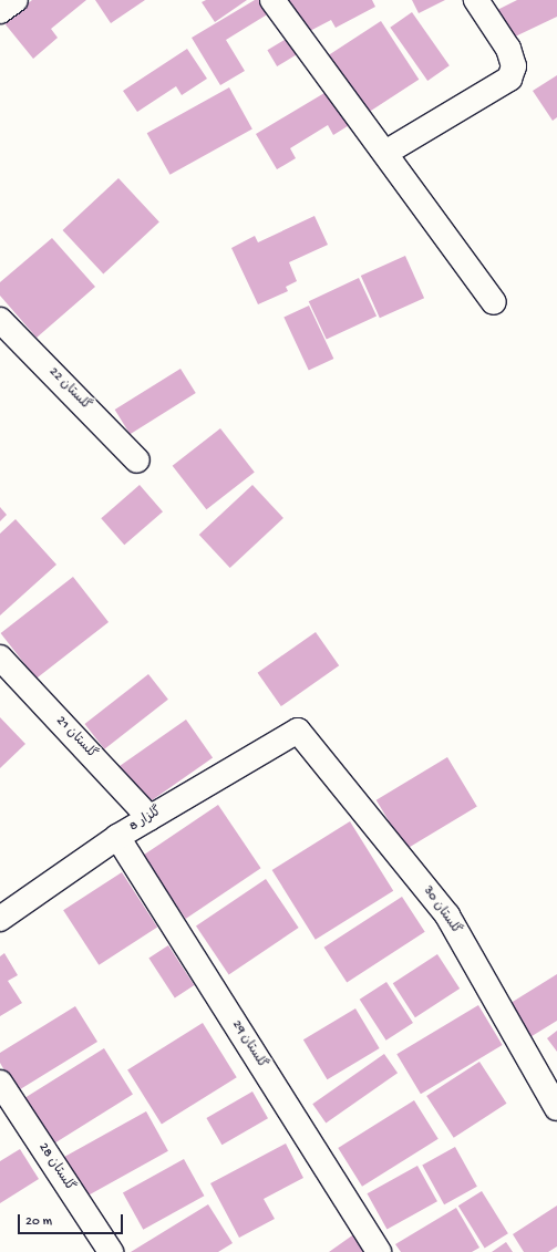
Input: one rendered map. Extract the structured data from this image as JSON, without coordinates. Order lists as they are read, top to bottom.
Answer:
{
  "streets": {
    "street": [
      "گلستان 22",
      "گلستان 21",
      "گلزار 8",
      "گلستان 30",
      "گلستان 29",
      "گلستان 28"
    ]
  },
  "crossings": [
    ["گلستان 21", "گلزار 8"],
    ["گلزار 8", "گلستان 30"],
    ["گلزار 8", "گلستان 29"]
  ],
  "scale_bar": "20 m"
}
